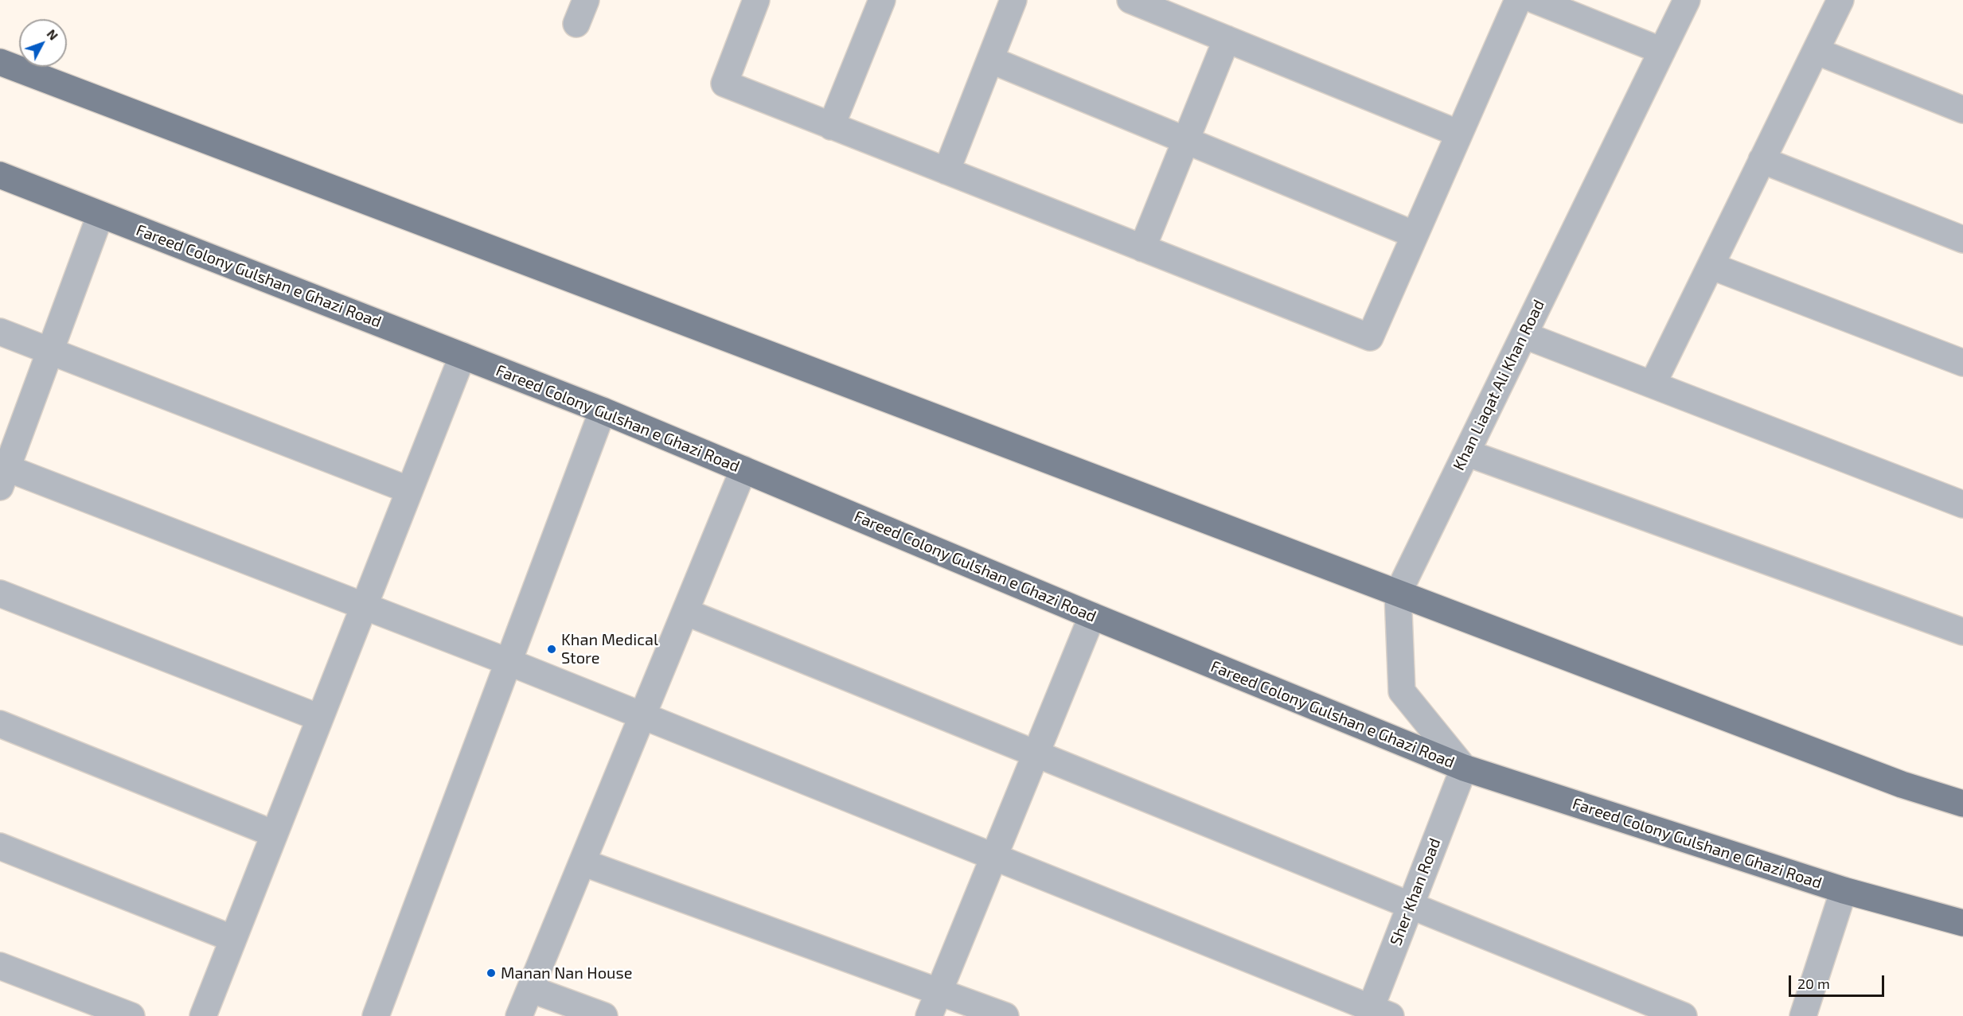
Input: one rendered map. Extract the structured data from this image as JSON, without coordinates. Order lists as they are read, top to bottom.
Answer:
{
  "streets": {
    "main road": ["Fareed Colony Gulshan e Ghazi Road"],
    "street": ["Khan Liaqat Ali Khan Road", "Sher Khan Road"]
  },
  "crossings": [
    ["Fareed Colony Gulshan e Ghazi Road", "Khan Liaqat Ali Khan Road"],
    ["Fareed Colony Gulshan e Ghazi Road", "Sher Khan Road"],
    ["Khan Liaqat Ali Khan Road", "Sher Khan Road"]
  ],
  "places": ["Khan Medical Store", "Manan Nan House"],
  "scale_bar": "20 m",
  "north": "top right"
}
